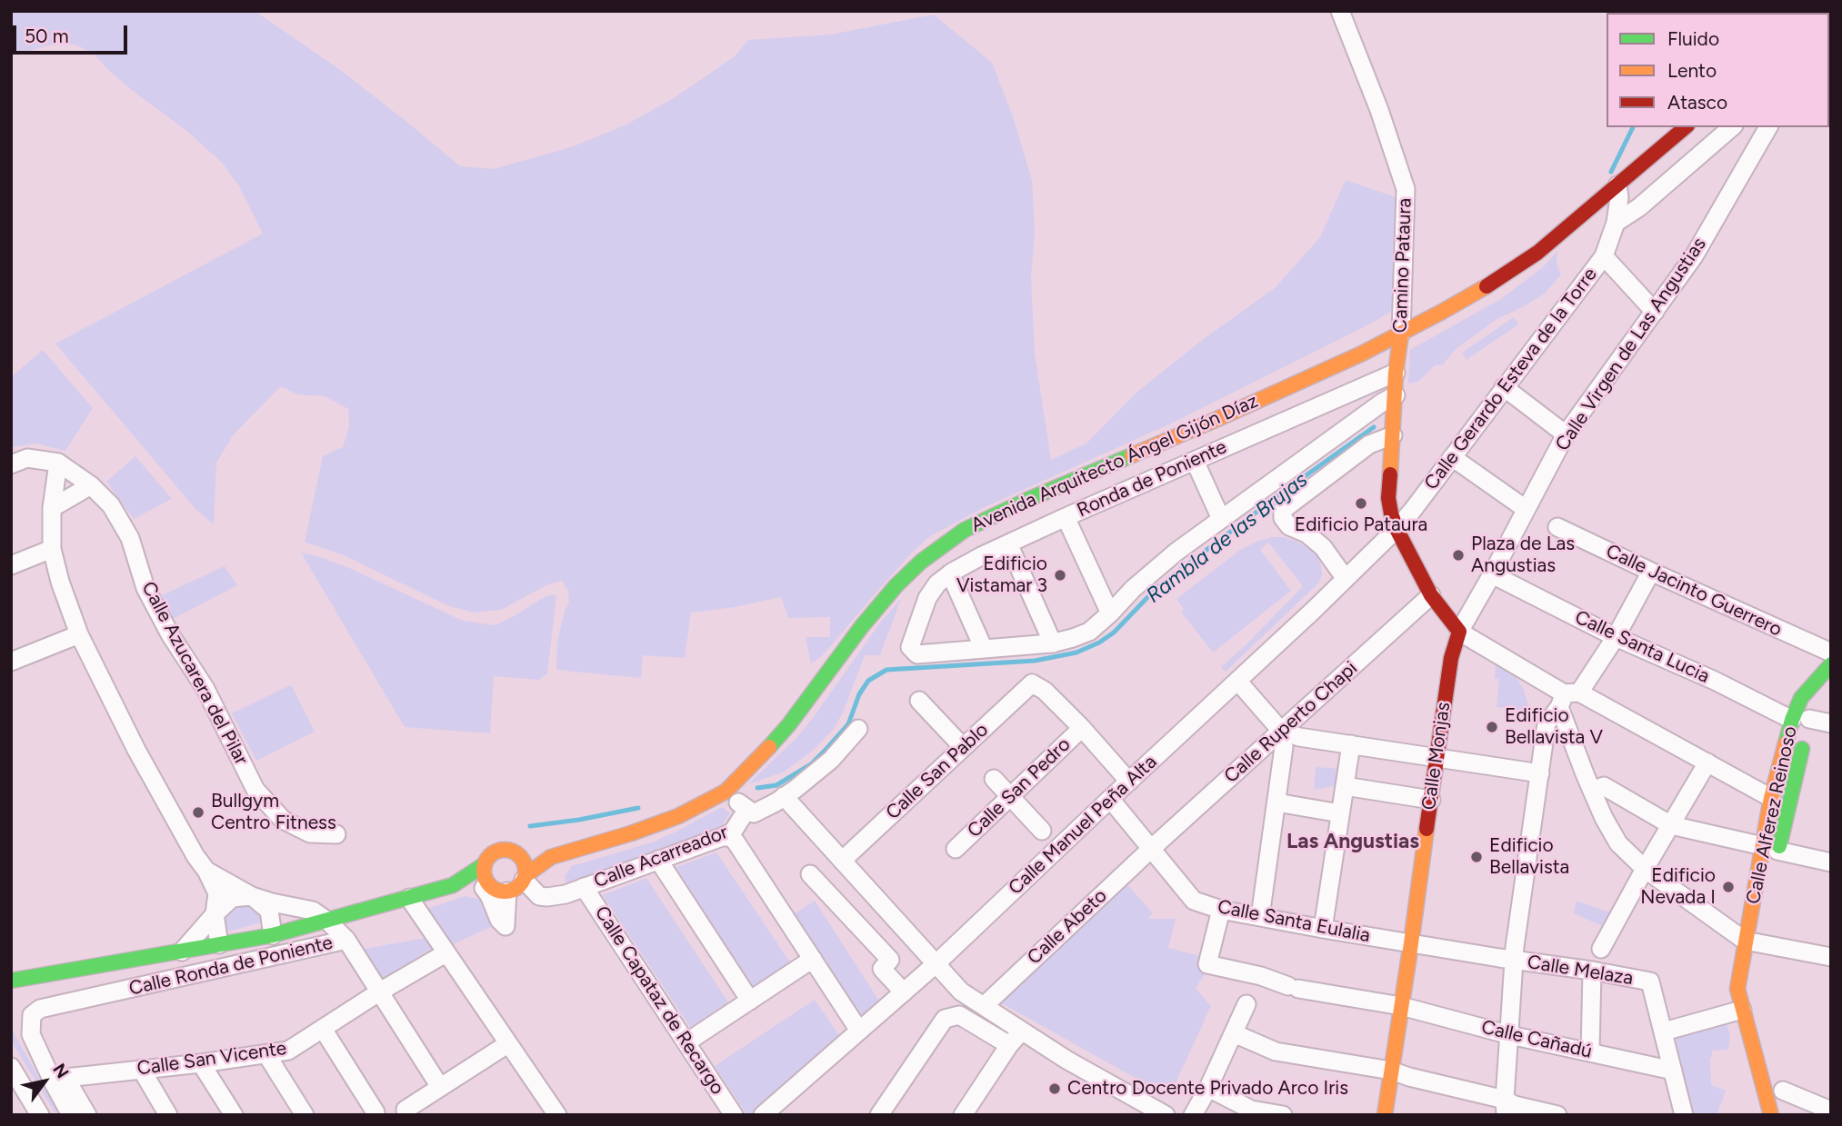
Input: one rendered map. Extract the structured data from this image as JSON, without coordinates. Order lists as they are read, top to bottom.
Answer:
{
  "streets": {
    "main road": [
      "Camino Pataura",
      "Avenida Arquitecto Ángel Gijón Díaz",
      "Calle Monjas",
      "Calle Alferez Reinoso"
    ],
    "street": [
      "Calle Virgen de Las Angustias",
      "Calle Gerardo Esteva de la Torre",
      "Ronda de Poniente",
      "Calle Jacinto Guerrero",
      "Calle Santa Lucia",
      "Calle Azucarera del Pilar",
      "Calle Ruperto Chapi",
      "Calle San Pablo",
      "Calle San Pedro",
      "Calle Manuel Peña Alta",
      "Calle Acarreador",
      "Calle Santa Eulalia",
      "Calle Abeto",
      "Calle Ronda de Poniente",
      "Calle Melaza",
      "Calle Capataz de Recargo",
      "Calle Cañadú",
      "Calle San Vicente"
    ]
  },
  "crossings": [
    ["Camino Pataura", "Calle Gerardo Esteva de la Torre"],
    ["Camino Pataura", "Avenida Arquitecto Ángel Gijón Díaz"],
    ["Camino Pataura", "Ronda de Poniente"],
    ["Camino Pataura", "Calle Manuel Peña Alta"],
    ["Calle Virgen de Las Angustias", "Calle Santa Lucia"],
    ["Calle Virgen de Las Angustias", "Calle Monjas"],
    ["Calle Gerardo Esteva de la Torre", "Avenida Arquitecto Ángel Gijón Díaz"],
    ["Calle Gerardo Esteva de la Torre", "Calle Manuel Peña Alta"],
    ["Avenida Arquitecto Ángel Gijón Díaz", "Calle Acarreador"],
    ["Calle Santa Lucia", "Calle Alferez Reinoso"],
    ["Calle Ruperto Chapi", "Calle Santa Eulalia"],
    ["Calle Ruperto Chapi", "Calle Abeto"],
    ["Calle Monjas", "Calle Santa Eulalia"],
    ["Calle Monjas", "Calle Melaza"],
    ["Calle Monjas", "Calle Cañadú"],
    ["Calle San Pablo", "Calle San Pedro"],
    ["Calle Manuel Peña Alta", "Calle Santa Eulalia"],
    ["Calle Acarreador", "Calle Capataz de Recargo"],
    ["Calle Santa Eulalia", "Calle Abeto"],
    ["Calle Santa Eulalia", "Calle Melaza"],
    ["Calle Santa Eulalia", "Calle Cañadú"],
    ["Calle Ronda de Poniente", "Calle San Vicente"],
    ["Calle Melaza", "Calle Cañadú"]
  ],
  "districts": ["Las Angustias"],
  "water": ["Rambla de las Brujas"],
  "places": [
    "Edificio Pataura",
    "Plaza de Las Angustias",
    "Edificio Vistamar 3",
    "Edificio Bellavista V",
    "Bullgym Centro Fitness",
    "Edificio Bellavista",
    "Edificio Nevada I",
    "Centro Docente Privado Arco Iris"
  ],
  "legend": ["Fluido", "Lento", "Atasco"],
  "scale_bar": "50 m",
  "north": "top right"
}
